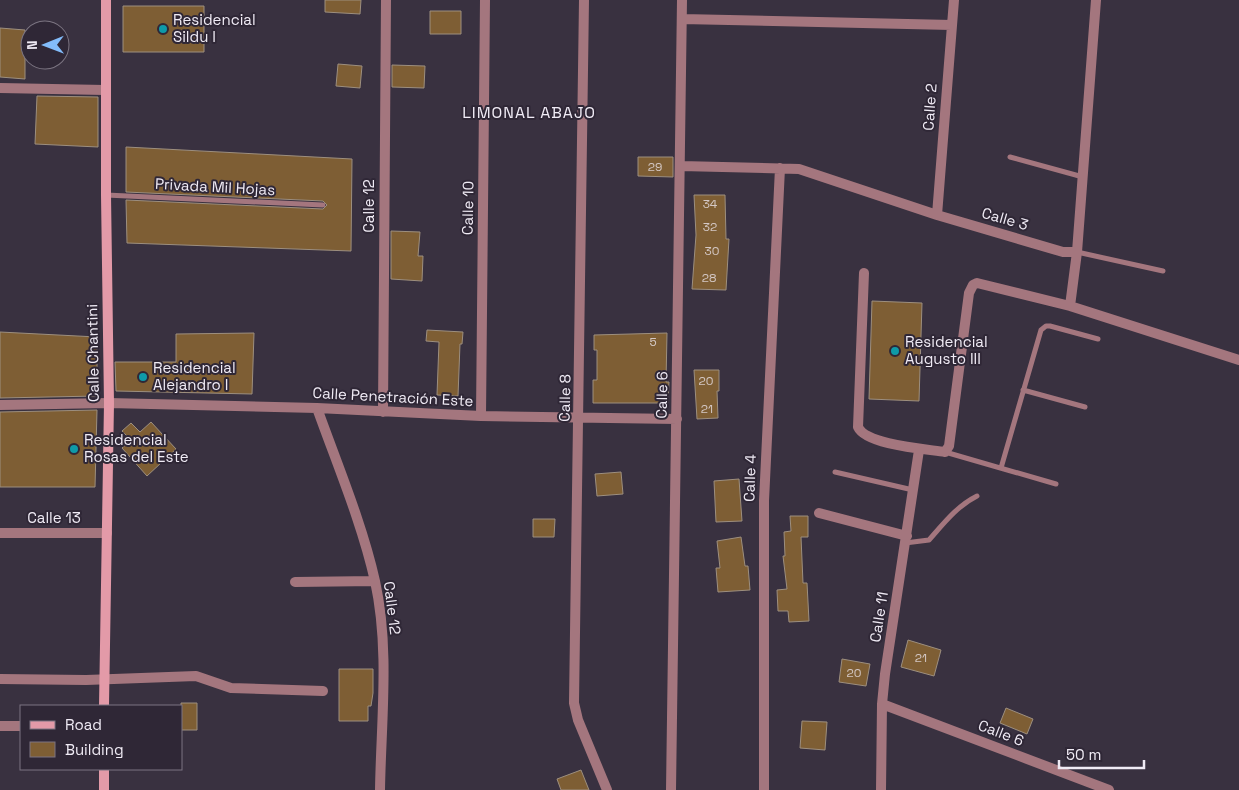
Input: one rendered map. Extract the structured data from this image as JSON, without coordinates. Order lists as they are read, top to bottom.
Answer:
{
  "streets": {
    "street": [
      "Calle 2",
      "Calle 12",
      "Calle 10",
      "Calle 3",
      "Calle Chantini",
      "Calle 6",
      "Calle Penetración Este",
      "Calle 8",
      "Calle 4",
      "Calle 13",
      "Calle 11"
    ],
    "lane": ["Privada Mil Hojas"]
  },
  "crossings": [
    ["Calle 2", "Calle 3"],
    ["Privada Mil Hojas", "Calle Chantini"],
    ["Calle 12", "Calle Penetración Este"],
    ["Calle 10", "Calle Penetración Este"],
    ["Calle 3", "Calle 6"],
    ["Calle 3", "Calle 4"],
    ["Calle Chantini", "Calle Penetración Este"],
    ["Calle Chantini", "Calle 13"],
    ["Calle 6", "Calle Penetración Este"],
    ["Calle 6", "Calle 11"],
    ["Calle Penetración Este", "Calle 8"]
  ],
  "districts": ["LIMONAL ABAJO"],
  "places": [
    "Residencial Sildu I",
    "Residencial Augusto III",
    "Residencial Alejandro I",
    "Residencial Rosas del Este"
  ],
  "house_numbers": [
    "29",
    "34",
    "32",
    "30",
    "28",
    "5",
    "20",
    "21",
    "21",
    "20"
  ],
  "legend": ["Road", "Building"],
  "scale_bar": "50 m",
  "north": "left"
}
